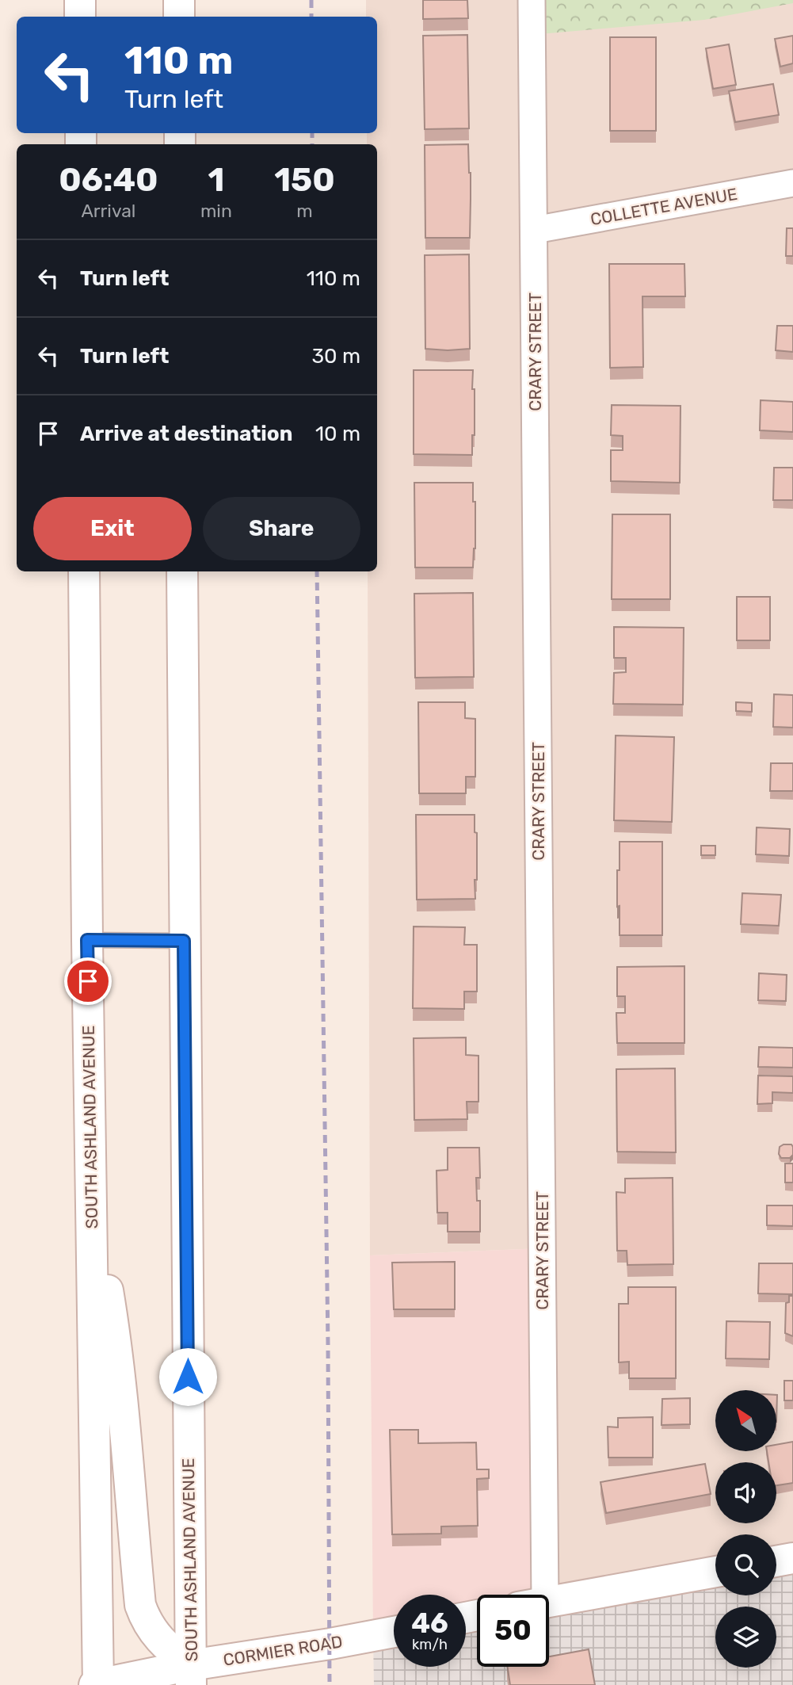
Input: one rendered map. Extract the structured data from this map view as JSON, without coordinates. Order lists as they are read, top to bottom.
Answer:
{
  "streets": {
    "main road": ["SOUTH ASHLAND AVENUE", "CORMIER ROAD"],
    "street": ["COLLETTE AVENUE", "CRARY STREET"]
  },
  "crossings": [
    ["COLLETTE AVENUE", "CRARY STREET"],
    ["SOUTH ASHLAND AVENUE", "CORMIER ROAD"]
  ],
  "north": "top left",
  "page": {
    "turn": ["110 m", "Turn left"],
    "eta": [
      "06:40",
      "Arrival",
      "1",
      "min",
      "150",
      "m"
    ],
    "list": [
      {
        "name": "Turn left",
        "value": "110 m"
      },
      {
        "name": "Turn left",
        "value": "30 m"
      },
      {
        "name": "Arrive at destination",
        "value": "10 m"
      }
    ],
    "buttons": ["Exit", "Share"],
    "speed": "46 km/h",
    "limit": "50"
  }
}
